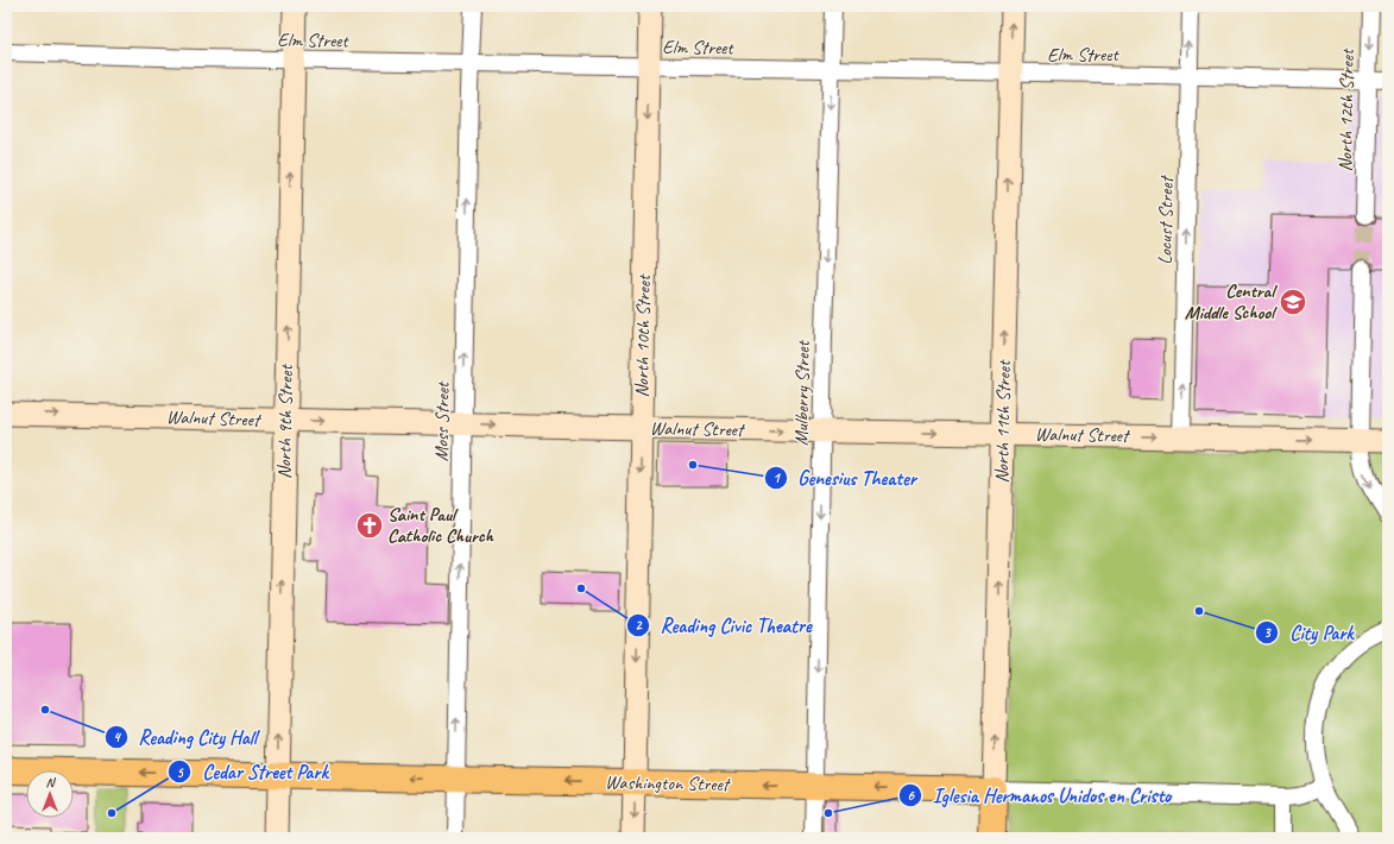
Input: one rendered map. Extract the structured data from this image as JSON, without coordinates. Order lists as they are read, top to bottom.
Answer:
{
  "streets": {
    "main road": ["North 11th Street", "Washington Street"],
    "street": [
      "Elm Street",
      "North 12th Street",
      "Locust Street",
      "North 10th Street",
      "Mulberry Street",
      "Walnut Street",
      "North 9th Street",
      "Moss Street"
    ]
  },
  "crossings": [
    ["Elm Street", "North 12th Street"],
    ["Elm Street", "Locust Street"],
    ["Elm Street", "North 10th Street"],
    ["Elm Street", "Mulberry Street"],
    ["Elm Street", "North 9th Street"],
    ["Elm Street", "Moss Street"],
    ["Elm Street", "North 11th Street"],
    ["Locust Street", "Walnut Street"],
    ["North 10th Street", "Walnut Street"],
    ["North 10th Street", "Washington Street"],
    ["Mulberry Street", "Walnut Street"],
    ["Mulberry Street", "Washington Street"],
    ["Walnut Street", "North 9th Street"],
    ["Walnut Street", "Moss Street"],
    ["Walnut Street", "North 11th Street"],
    ["North 9th Street", "Washington Street"],
    ["Moss Street", "Washington Street"],
    ["North 11th Street", "Washington Street"]
  ],
  "one_way": [
    "North 12th Street",
    "Locust Street",
    "North 10th Street",
    "Mulberry Street",
    "Walnut Street",
    "North 9th Street",
    "Moss Street",
    "North 11th Street",
    "Washington Street"
  ],
  "places": {
    "school or university": ["Central Middle School"],
    "other": [
      "Genesius Theater",
      "Reading Civic Theatre",
      "City Park",
      "Reading City Hall",
      "Cedar Street Park",
      "Iglesia Hermanos Unidos en Cristo"
    ],
    "church": ["Saint Paul Catholic Church"]
  },
  "north": "top"
}
